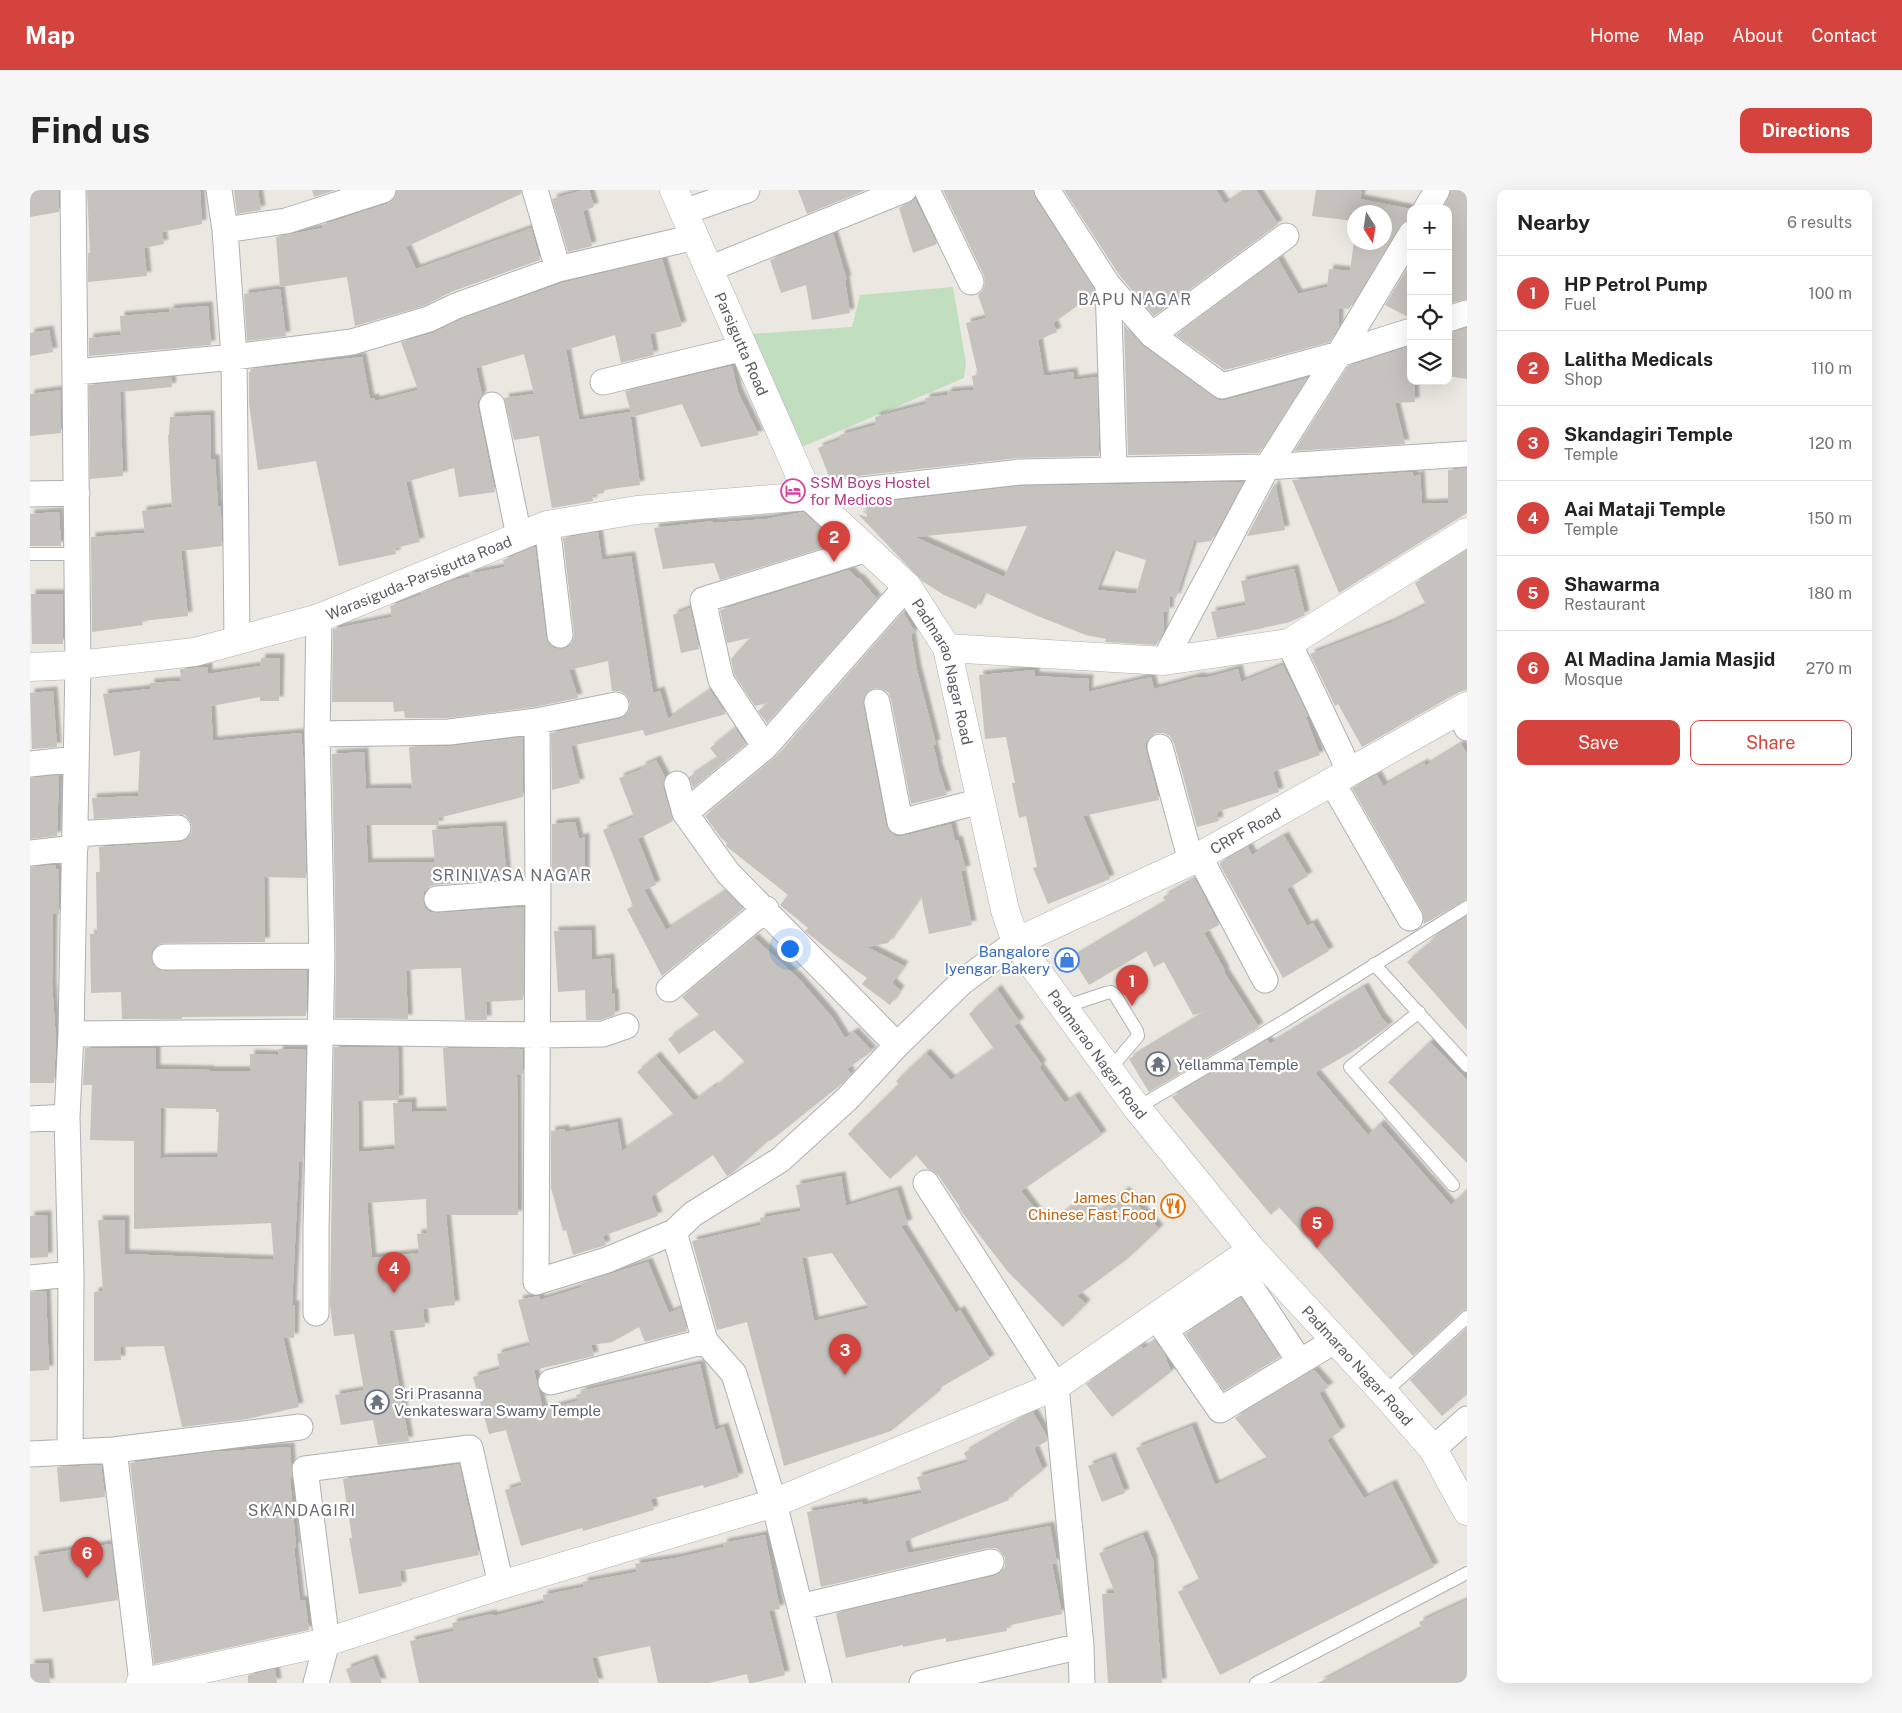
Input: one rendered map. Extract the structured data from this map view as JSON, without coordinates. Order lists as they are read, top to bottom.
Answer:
{
  "streets": {
    "street": [
      "Parsigutta Road",
      "Warasiguda-Parsigutta Road",
      "Padmarao Nagar Road",
      "CRPF Road"
    ]
  },
  "crossings": [
    ["Parsigutta Road", "Warasiguda-Parsigutta Road"],
    ["Parsigutta Road", "Padmarao Nagar Road"],
    ["Warasiguda-Parsigutta Road", "Padmarao Nagar Road"],
    ["Padmarao Nagar Road", "CRPF Road"]
  ],
  "districts": ["BAPU NAGAR", "SRINIVASA NAGAR", "SKANDAGIRI"],
  "places": {
    "hotel": ["SSM Boys Hostel for Medicos"],
    "shop": ["Bangalore Iyengar Bakery"],
    "temple": ["Yellamma Temple", "Sri Prasanna Venkateswara Swamy Temple"],
    "restaurant": ["James Chan Chinese Fast Food"]
  },
  "north": "bottom",
  "page": {
    "header": "Map",
    "nav": [
      "Home",
      "Map",
      "About",
      "Contact"
    ],
    "buttons": [
      "Directions",
      ["Save", "Share"]
    ],
    "title": "Find us",
    "heading": ["Nearby", "6 results"],
    "map_buttons": ["+", "−"],
    "list": [
      {
        "mark": "1",
        "name": "HP Petrol Pump",
        "note": "Fuel",
        "value": "100 m"
      },
      {
        "mark": "2",
        "name": "Lalitha Medicals",
        "note": "Shop",
        "value": "110 m"
      },
      {
        "mark": "3",
        "name": "Skandagiri Temple",
        "note": "Temple",
        "value": "120 m"
      },
      {
        "mark": "4",
        "name": "Aai Mataji Temple",
        "note": "Temple",
        "value": "150 m"
      },
      {
        "mark": "5",
        "name": "Shawarma",
        "note": "Restaurant",
        "value": "180 m"
      },
      {
        "mark": "6",
        "name": "Al Madina Jamia Masjid",
        "note": "Mosque",
        "value": "270 m"
      }
    ],
    "pins": [
      "2",
      "1",
      "5",
      "4",
      "3",
      "6"
    ]
  }
}
